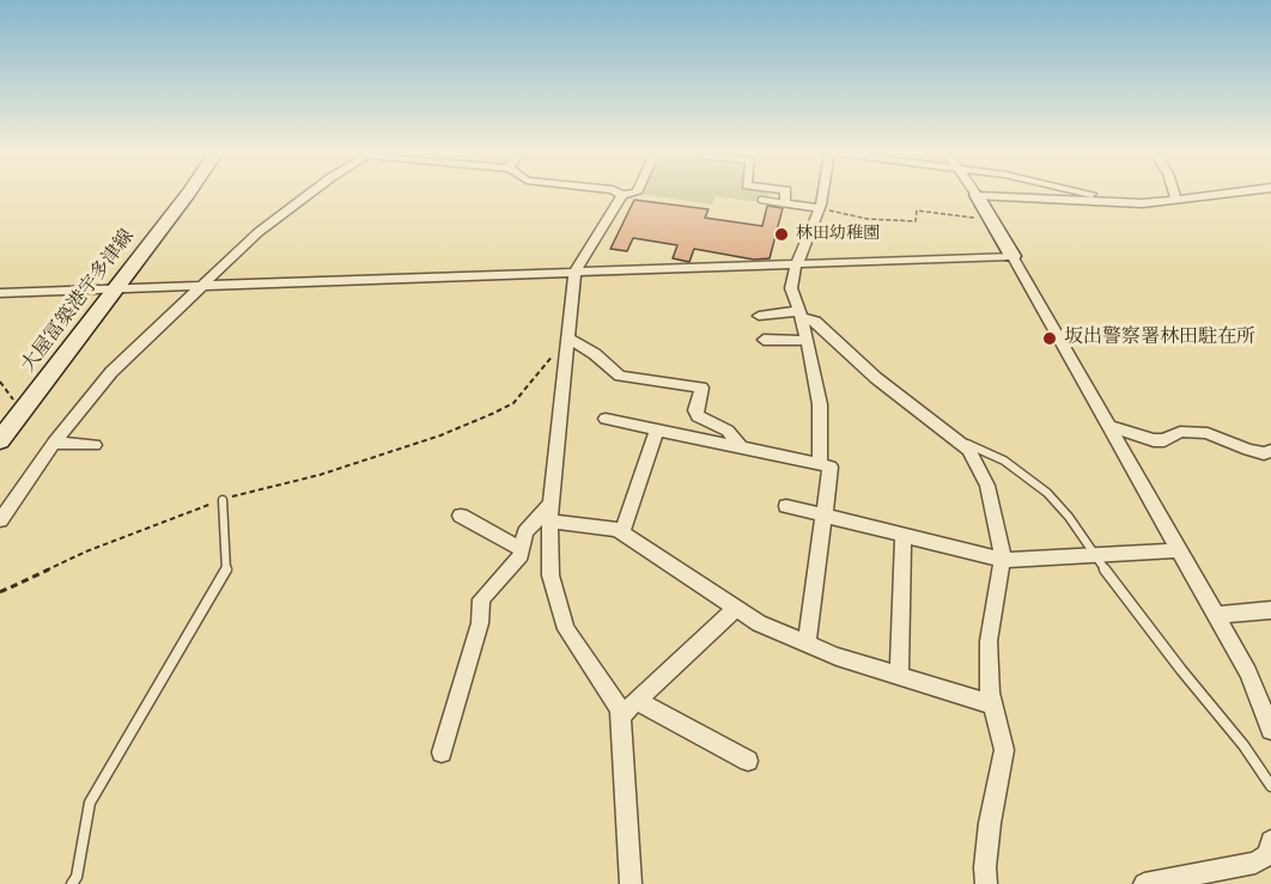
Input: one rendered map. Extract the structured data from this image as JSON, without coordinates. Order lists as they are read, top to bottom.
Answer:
{
  "streets": {
    "main road": ["大屋冨築港宇多津線"]
  },
  "places": ["林田幼稚園", "坂出警察署林田駐在所"]
}
